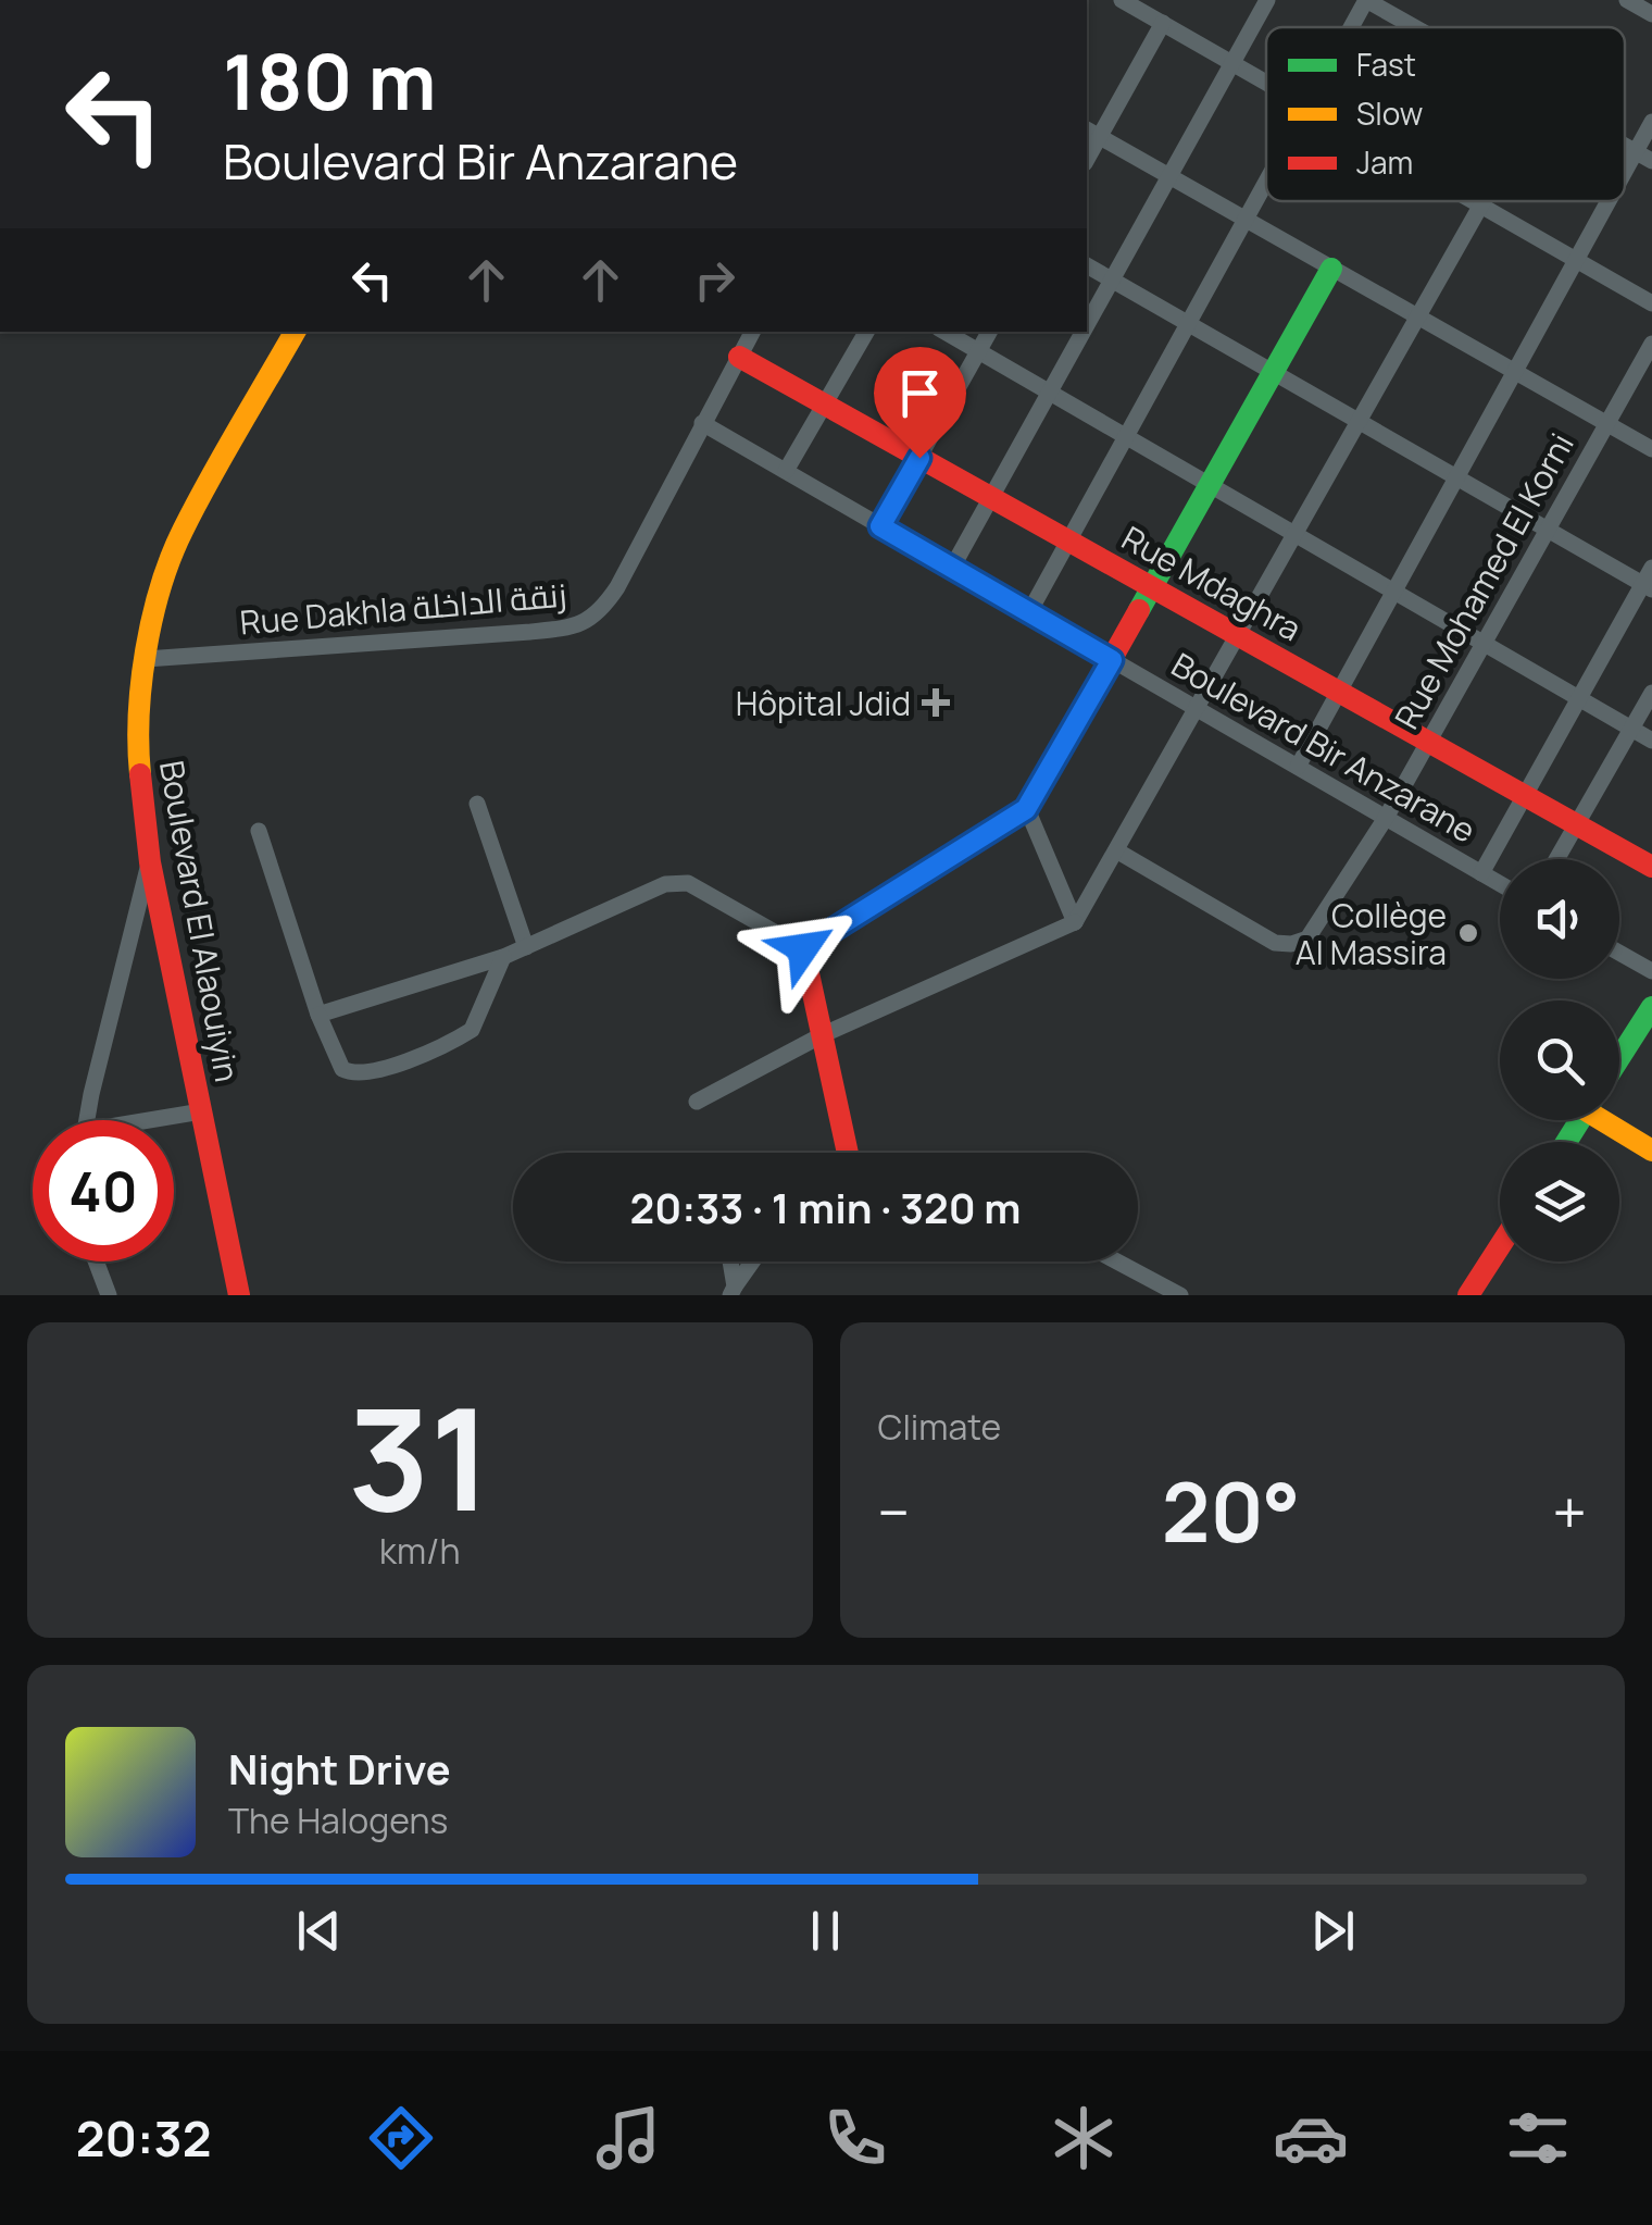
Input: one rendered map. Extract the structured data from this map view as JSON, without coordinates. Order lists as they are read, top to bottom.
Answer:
{
  "streets": {
    "street": [
      "Rue Mohamed El Korni",
      "Rue Mdaghra",
      "Rue Dakhla زنقة الداخلة",
      "Boulevard Bir Anzarane",
      "Boulevard El Alaouiyin"
    ]
  },
  "crossings": [
    ["Rue Mohamed El Korni", "Rue Mdaghra"],
    ["Rue Mohamed El Korni", "Boulevard Bir Anzarane"],
    ["Rue Mdaghra", "Rue Dakhla زنقة الداخلة"],
    ["Rue Dakhla زنقة الداخلة", "Boulevard Bir Anzarane"],
    ["Rue Dakhla زنقة الداخلة", "Boulevard El Alaouiyin"]
  ],
  "places": {
    "health": ["Hôpital Jdid"],
    "other": ["Collège Al Massira"]
  },
  "legend": ["Fast", "Slow", "Jam"],
  "page": {
    "turn": ["180 m", "Boulevard Bir Anzarane"],
    "limit": "40",
    "trip": "20:33 · 1 min · 320 m",
    "tile": [
      ["31", "km/h"],
      "Climate"
    ],
    "heat": ["−", "20°", "+"],
    "song": ["Night Drive", "The Halogens"],
    "tabs": "20:32"
  }
}
